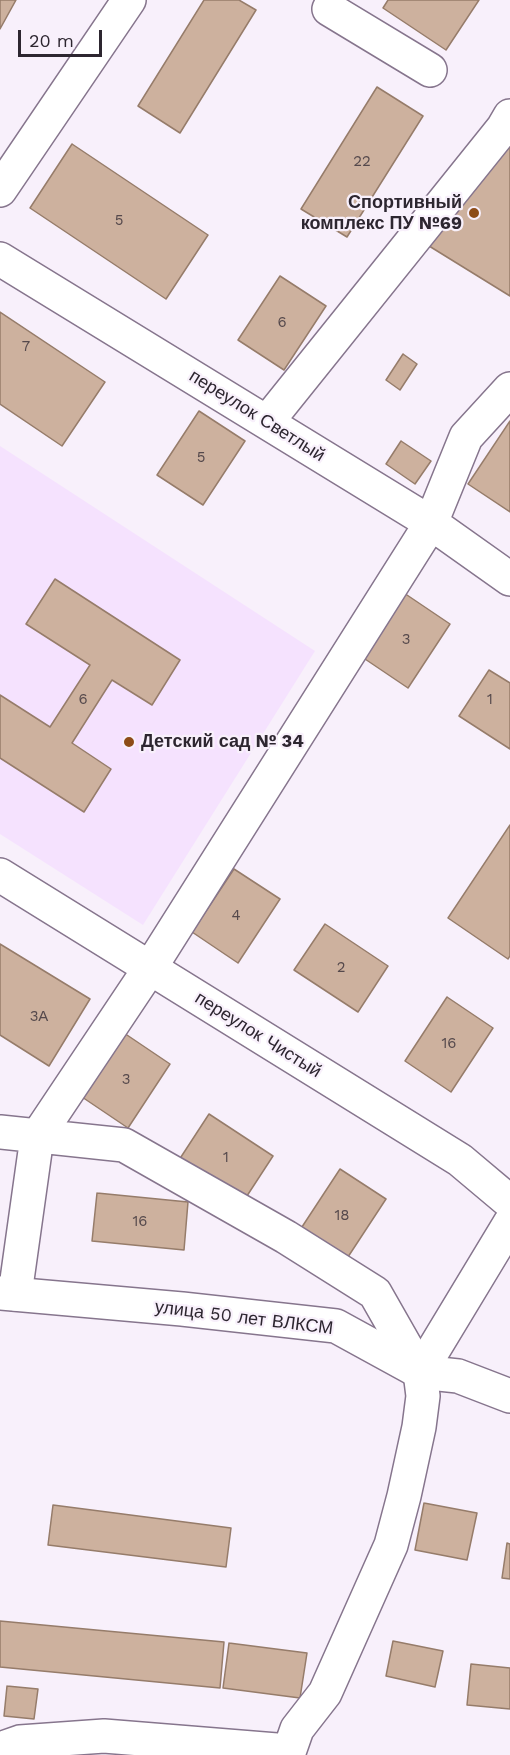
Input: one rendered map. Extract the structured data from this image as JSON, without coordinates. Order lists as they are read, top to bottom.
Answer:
{
  "streets": {
    "street": ["переулок Светлый", "переулок Чистый", "улица 50 лет ВЛКСМ"]
  },
  "places": ["Спортивный комплекс ПУ №69", "Детский сад № 34"],
  "house_numbers": [
    "22",
    "5",
    "6",
    "7",
    "5",
    "3",
    "6",
    "1",
    "4",
    "2",
    "3А",
    "16",
    "3",
    "1",
    "18",
    "16"
  ],
  "scale_bar": "20 m"
}
